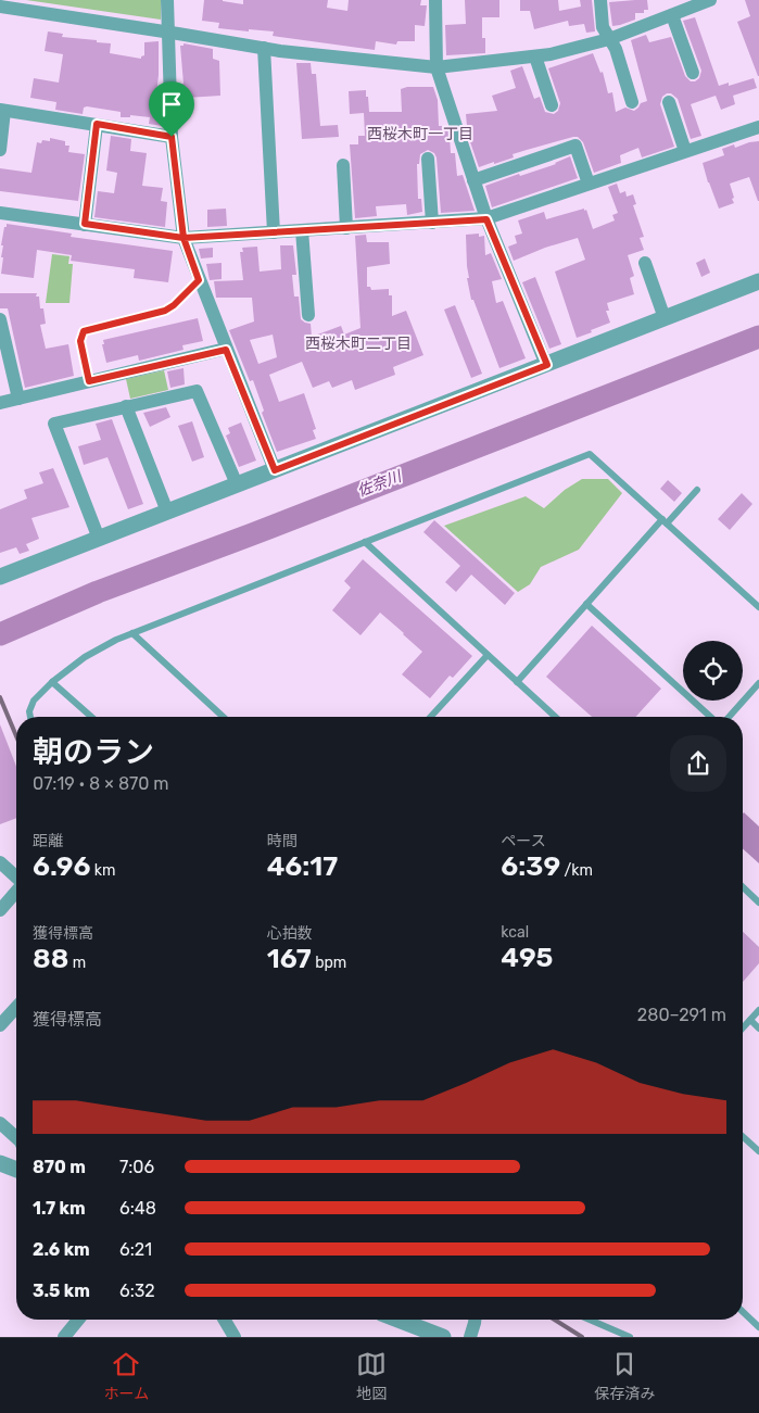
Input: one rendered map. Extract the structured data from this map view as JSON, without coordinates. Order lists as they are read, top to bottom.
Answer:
{
  "districts": ["西桜木町一丁目", "西桜木町二丁目"],
  "water": ["佐奈川"],
  "page": {
    "heading": ["朝のラン", "07:19 · 8 × 870 m"],
    "stats": [
      ["距離", "6.96 km"],
      ["時間", "46:17"],
      ["ペース", "6:39 /km"],
      ["獲得標高", "88 m"],
      ["心拍数", "167 bpm"],
      ["kcal", "495"]
    ],
    "chart": ["獲得標高", "280–291 m"],
    "list": [
      {
        "name": "870 m",
        "note": "7:06"
      },
      {
        "name": "1.7 km",
        "note": "6:48"
      },
      {
        "name": "2.6 km",
        "note": "6:21"
      },
      {
        "name": "3.5 km",
        "note": "6:32"
      }
    ],
    "tabs": ["ホーム", "地図", "保存済み"]
  }
}
